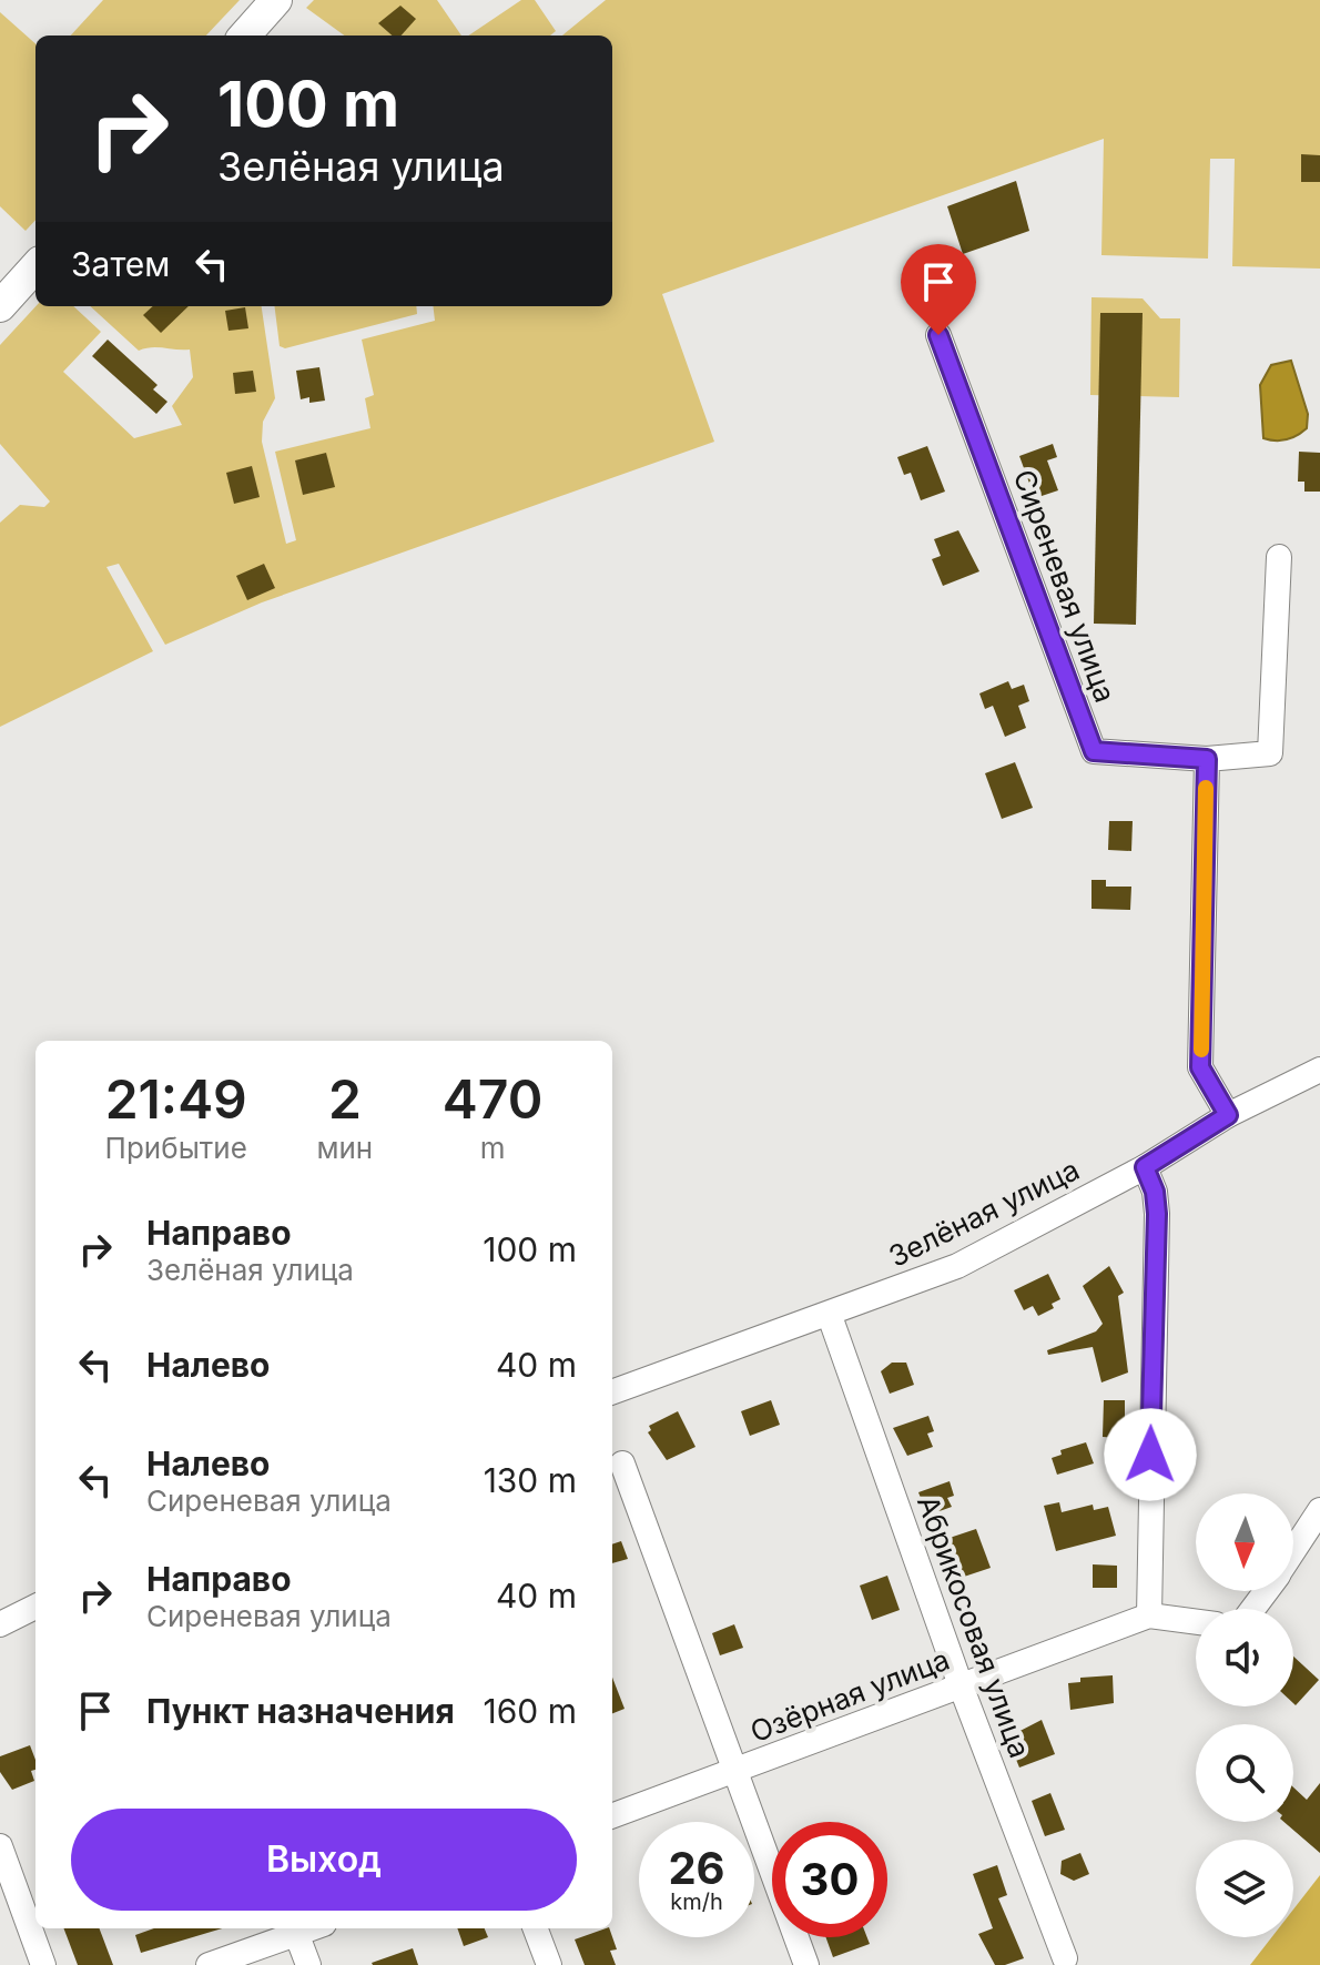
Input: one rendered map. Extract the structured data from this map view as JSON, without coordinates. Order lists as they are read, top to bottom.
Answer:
{
  "streets": {
    "street": [
      "Сиреневая улица",
      "Зелёная улица",
      "Абрикосовая улица",
      "Озёрная улица"
    ]
  },
  "crossings": [
    ["Зелёная улица", "Абрикосовая улица"],
    ["Абрикосовая улица", "Озёрная улица"]
  ],
  "north": "bottom",
  "page": {
    "turn": ["100 m", "Зелёная улица"],
    "then": "Затем",
    "eta": [
      "21:49",
      "Прибытие",
      "2",
      "мин",
      "470",
      "m"
    ],
    "list": [
      {
        "name": "Направо",
        "note": "Зелёная улица",
        "value": "100 m"
      },
      {
        "name": "Налево",
        "value": "40 m"
      },
      {
        "name": "Налево",
        "note": "Сиреневая улица",
        "value": "130 m"
      },
      {
        "name": "Направо",
        "note": "Сиреневая улица",
        "value": "40 m"
      },
      {
        "name": "Пункт назначения",
        "value": "160 m"
      }
    ],
    "buttons": "Выход",
    "speed": "26 km/h",
    "limit": "30"
  }
}
